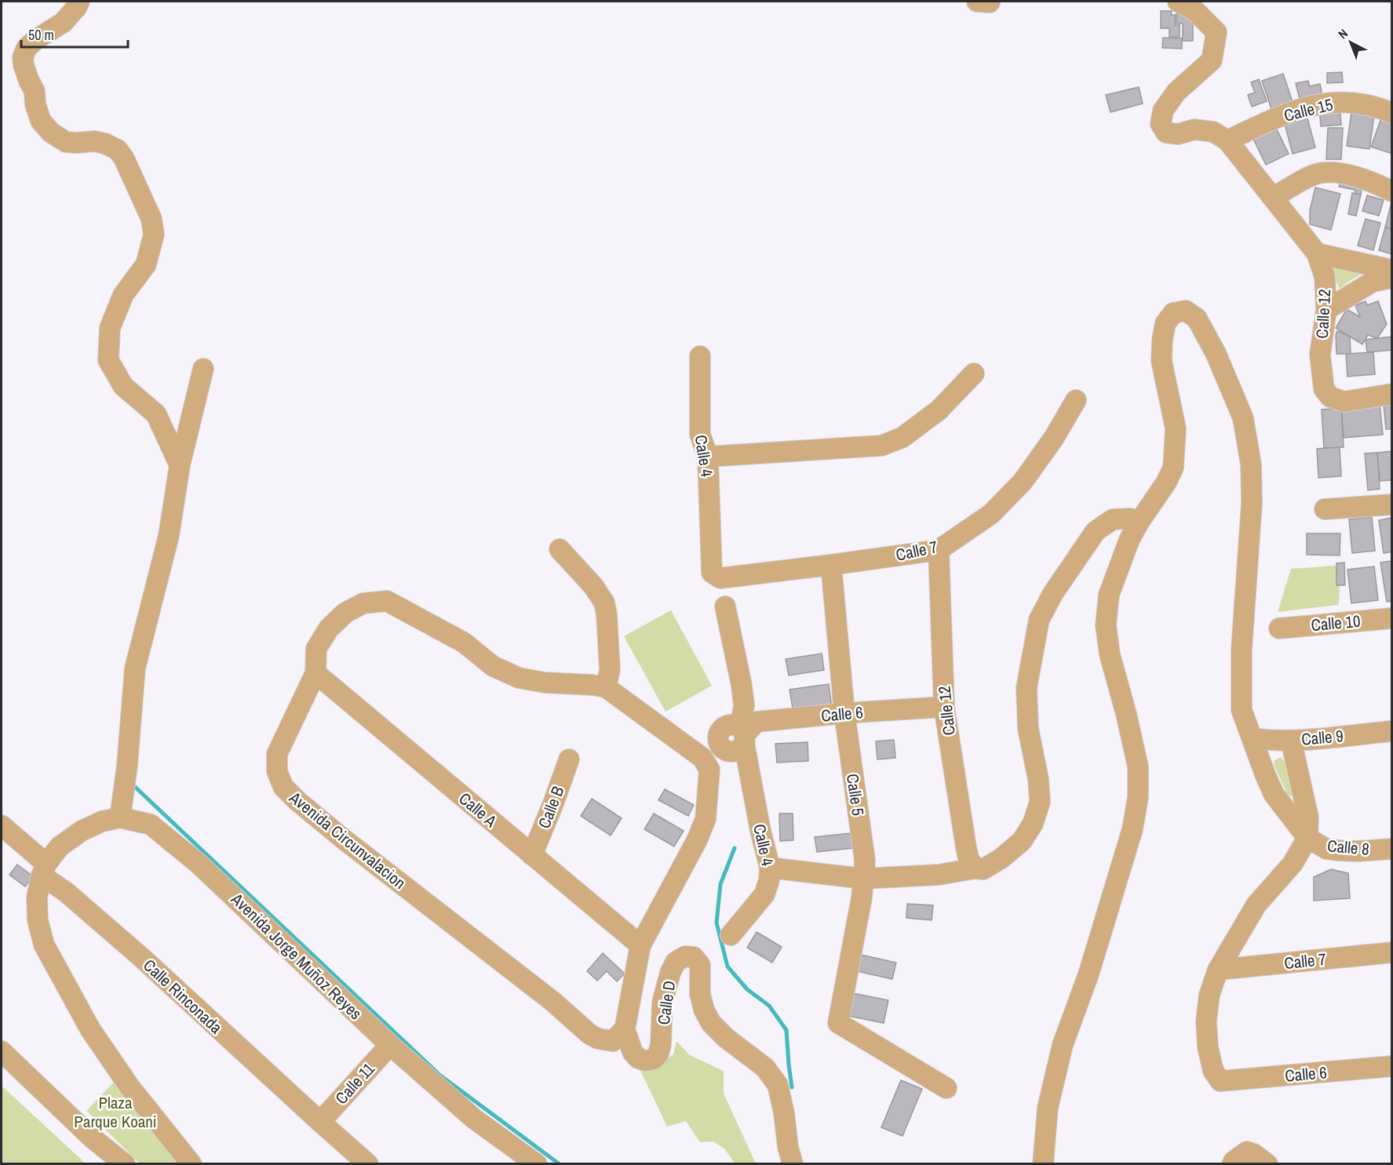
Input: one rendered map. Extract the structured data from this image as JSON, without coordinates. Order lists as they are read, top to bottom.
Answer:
{
  "streets": {
    "street": [
      "Calle 15",
      "Calle 12",
      "Calle 4",
      "Calle 7",
      "Calle 10",
      "Calle 6",
      "Calle 9",
      "Calle 5",
      "Calle B",
      "Calle A",
      "Avenida Circunvalacion",
      "Calle 8",
      "Avenida Jorge Muñoz Reyes",
      "Calle Rinconada",
      "Calle D",
      "Calle 11"
    ]
  },
  "crossings": [
    ["Calle 15", "Calle 12"],
    ["Calle 12", "Calle 7"],
    ["Calle 12", "Calle 6"],
    ["Calle 4", "Calle 7"],
    ["Calle 4", "Calle 6"],
    ["Calle 7", "Calle 6"],
    ["Calle 7", "Calle 5"],
    ["Calle 6", "Calle 5"],
    ["Calle 6", "Avenida Circunvalacion"],
    ["Calle B", "Calle A"],
    ["Calle A", "Avenida Circunvalacion"],
    ["Calle A", "Calle D"],
    ["Avenida Circunvalacion", "Calle D"],
    ["Avenida Jorge Muñoz Reyes", "Calle Rinconada"],
    ["Avenida Jorge Muñoz Reyes", "Calle 11"],
    ["Calle Rinconada", "Calle 11"]
  ],
  "parks": ["Plaza Parque Koani"],
  "scale_bar": "50 m",
  "north": "top left"
}
